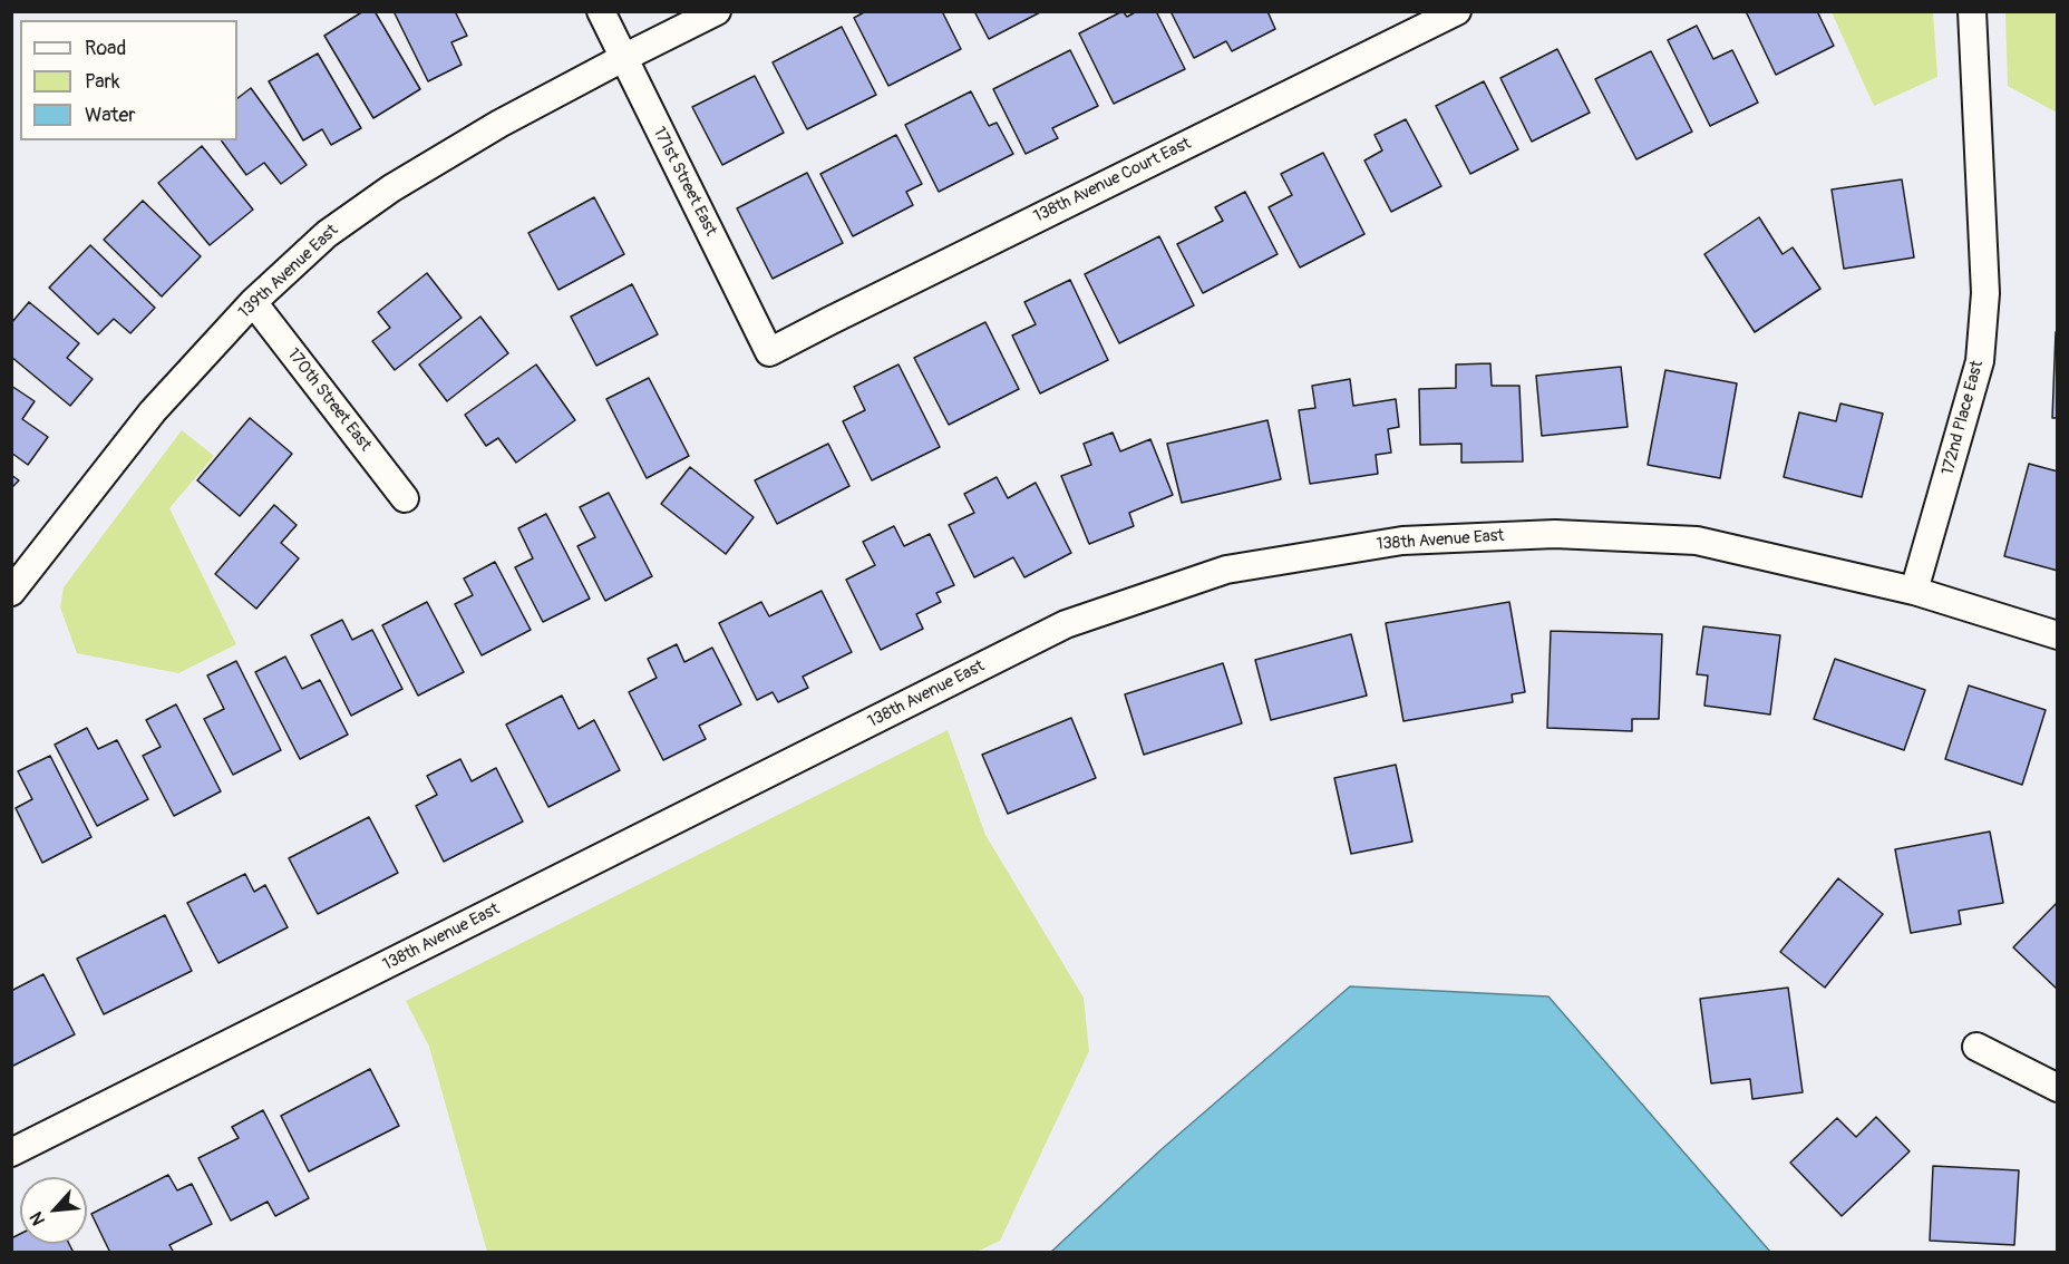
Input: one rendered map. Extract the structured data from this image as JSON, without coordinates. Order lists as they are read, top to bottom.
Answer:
{
  "streets": {
    "street": [
      "138th Avenue Court East",
      "171st Street East",
      "139th Avenue East",
      "170th Street East",
      "172nd Place East",
      "138th Avenue East"
    ]
  },
  "crossings": [
    ["138th Avenue Court East", "171st Street East"],
    ["171st Street East", "139th Avenue East"],
    ["139th Avenue East", "170th Street East"],
    ["172nd Place East", "138th Avenue East"]
  ],
  "legend": ["Road", "Park", "Water"],
  "north": "bottom left"
}
